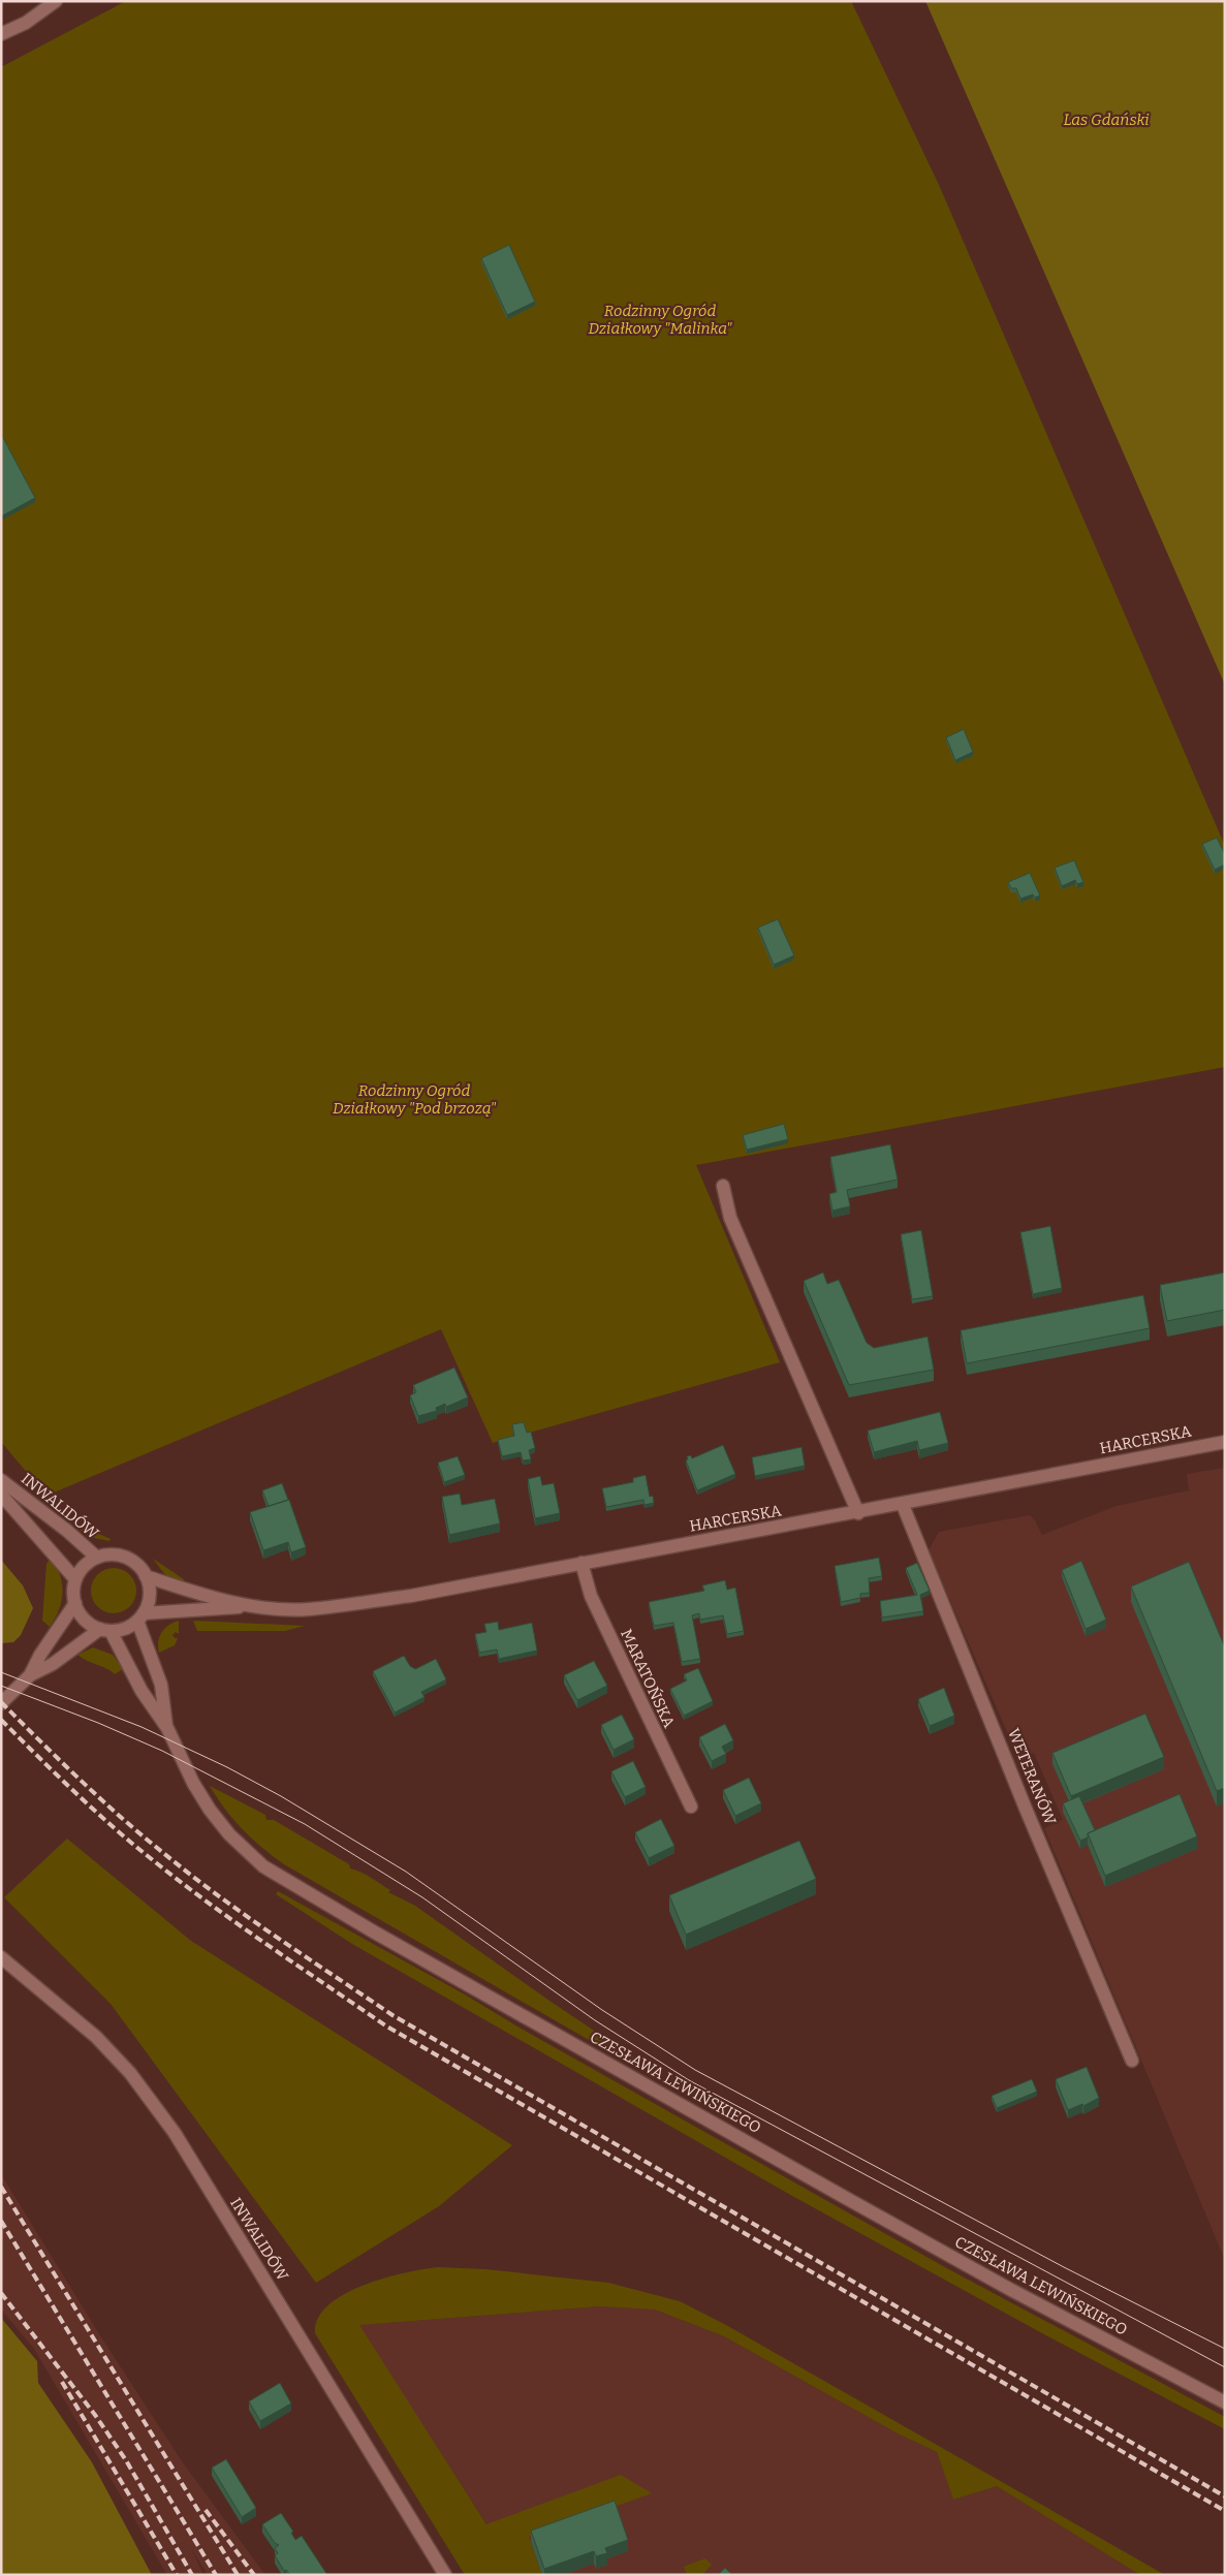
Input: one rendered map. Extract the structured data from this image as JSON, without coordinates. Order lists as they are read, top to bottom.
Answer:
{
  "streets": {
    "street": [
      "HARCERSKA",
      "INWALIDÓW",
      "MARATOŃSKA",
      "WETERANÓW",
      "CZESŁAWA LEWIŃSKIEGO"
    ]
  },
  "crossings": [
    ["HARCERSKA", "INWALIDÓW"],
    ["HARCERSKA", "MARATOŃSKA"],
    ["HARCERSKA", "WETERANÓW"],
    ["HARCERSKA", "CZESŁAWA LEWIŃSKIEGO"],
    ["INWALIDÓW", "CZESŁAWA LEWIŃSKIEGO"]
  ],
  "parks": ["Las Gdański", "Rodzinny Ogród Działkowy \"Malinka\"", "Rodzinny Ogród Działkowy \"Pod brzozą\""]
}
